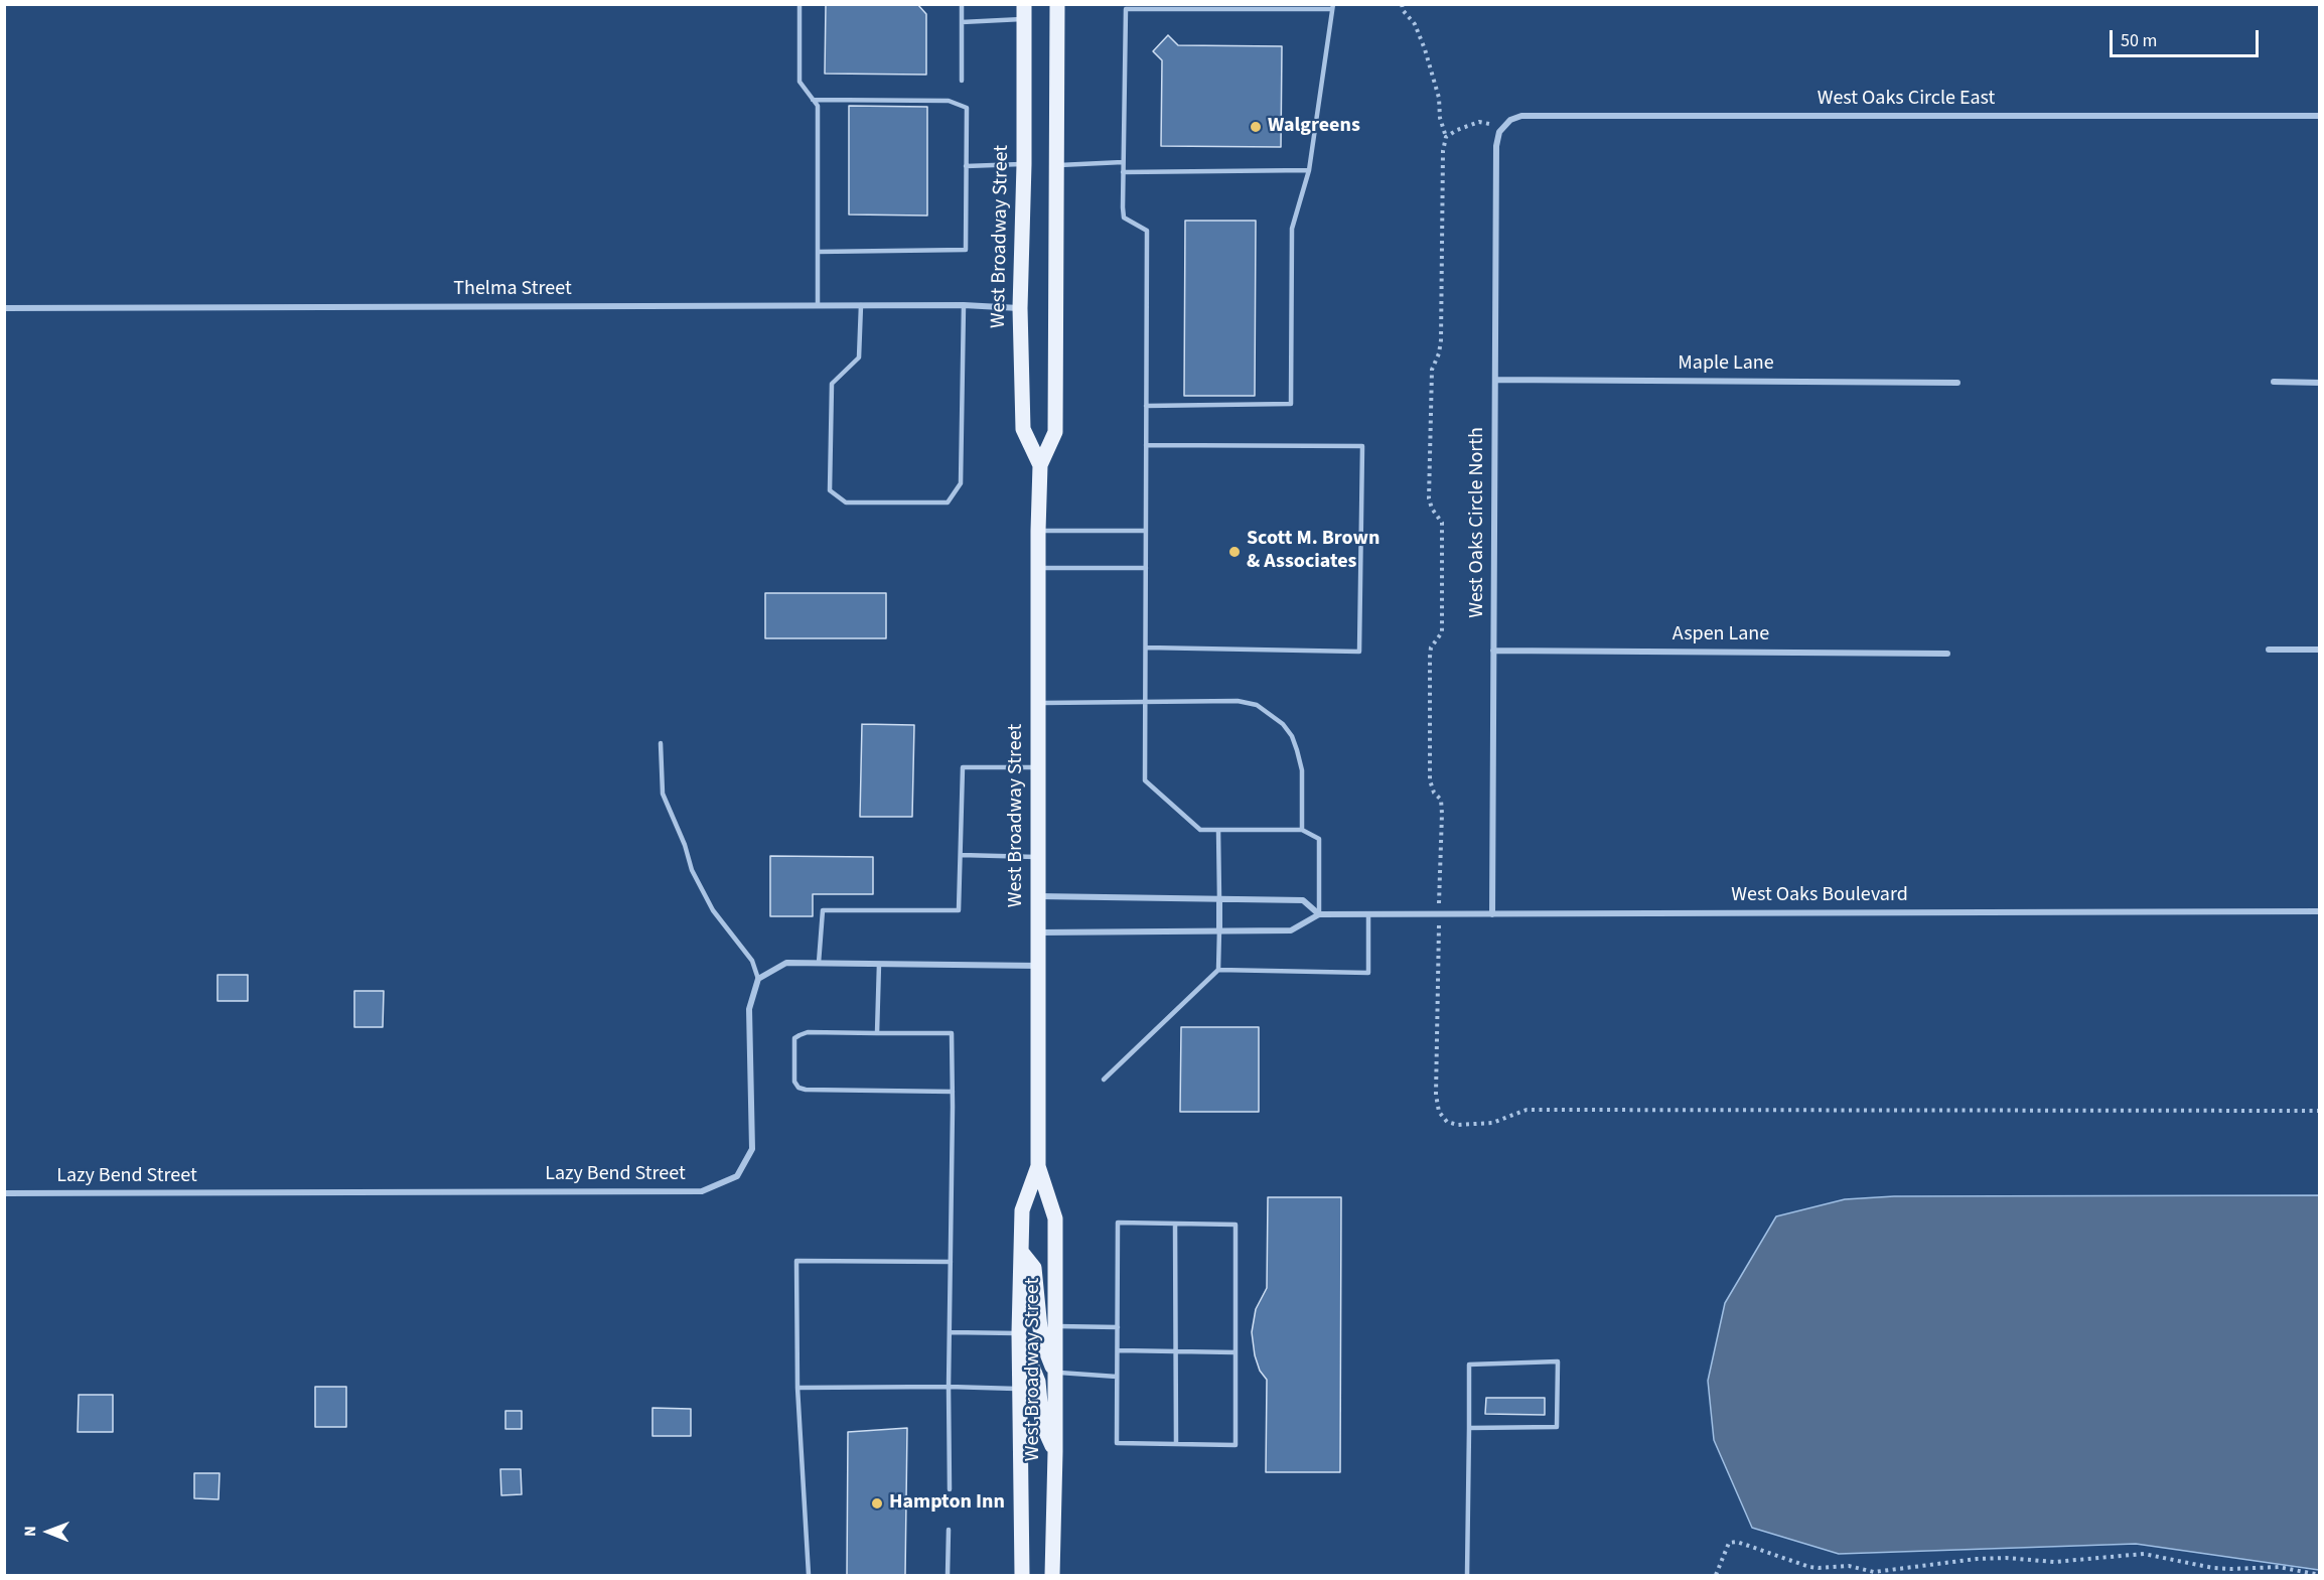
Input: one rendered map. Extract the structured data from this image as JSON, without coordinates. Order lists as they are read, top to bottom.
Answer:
{
  "streets": {
    "main road": ["West Broadway Street"],
    "street": [
      "West Oaks Circle East",
      "Thelma Street",
      "Maple Lane",
      "West Oaks Circle North",
      "Aspen Lane",
      "West Oaks Boulevard",
      "Lazy Bend Street"
    ]
  },
  "crossings": [
    ["West Oaks Circle East", "West Oaks Circle North"],
    ["West Broadway Street", "Thelma Street"],
    ["West Broadway Street", "West Oaks Boulevard"],
    ["Maple Lane", "West Oaks Circle North"],
    ["West Oaks Circle North", "Aspen Lane"],
    ["West Oaks Circle North", "West Oaks Boulevard"]
  ],
  "places": ["Walgreens", "Scott M. Brown & Associates", "Hampton Inn"],
  "scale_bar": "50 m",
  "north": "left"
}
